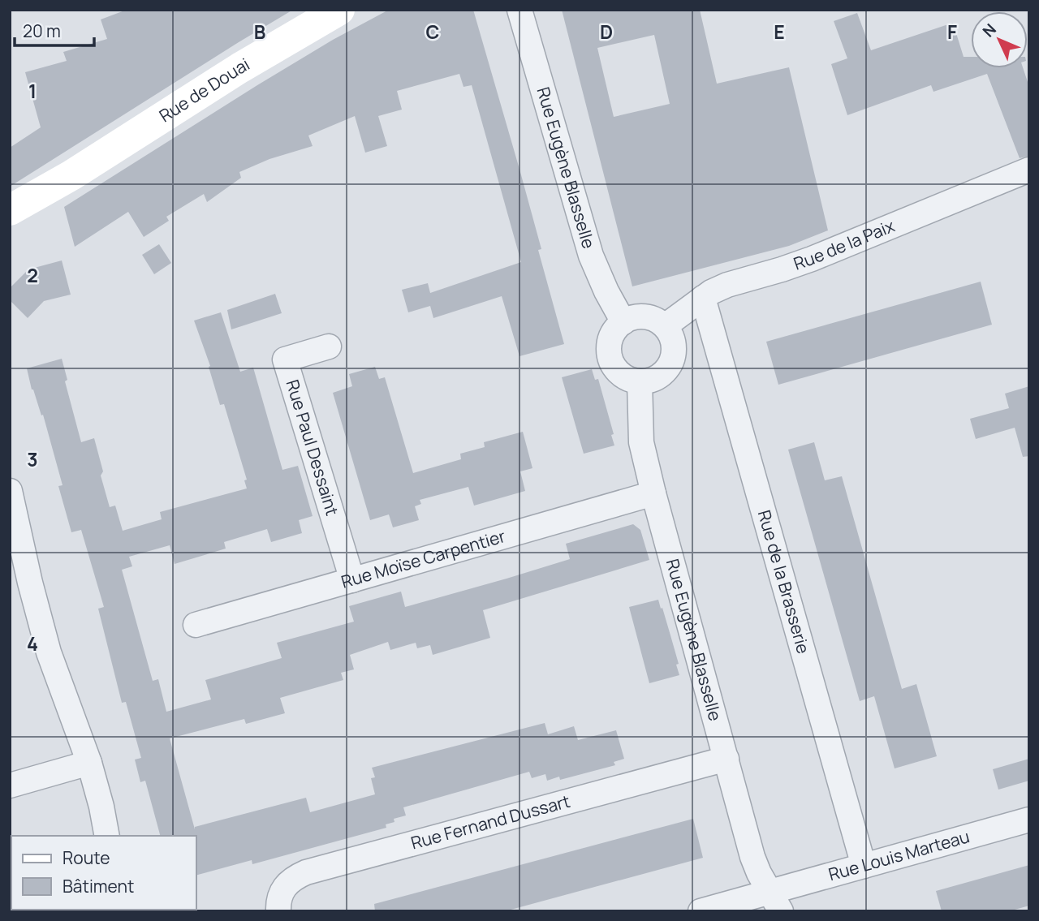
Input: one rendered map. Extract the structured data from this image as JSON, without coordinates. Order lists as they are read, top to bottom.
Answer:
{
  "streets": {
    "street": [
      "Rue de Douai",
      "Rue Eugène Blasselle",
      "Rue de la Paix",
      "Rue Paul Dessaint",
      "Rue Moïse Carpentier",
      "Rue de la Brasserie",
      "Rue Fernand Dussart",
      "Rue Louis Marteau"
    ]
  },
  "crossings": [
    ["Rue Eugène Blasselle", "Rue de la Paix"],
    ["Rue Eugène Blasselle", "Rue Moïse Carpentier"],
    ["Rue Eugène Blasselle", "Rue Fernand Dussart"],
    ["Rue Eugène Blasselle", "Rue Louis Marteau"],
    ["Rue de la Paix", "Rue de la Brasserie"],
    ["Rue Paul Dessaint", "Rue Moïse Carpentier"],
    ["Rue de la Brasserie", "Rue Louis Marteau"]
  ],
  "legend": ["Route", "Bâtiment"],
  "scale_bar": "20 m",
  "north": "top left",
  "grid": {
    "columns": [
      "B",
      "C",
      "D",
      "E",
      "F"
    ],
    "rows": [
      "1",
      "2",
      "3",
      "4"
    ]
  }
}
